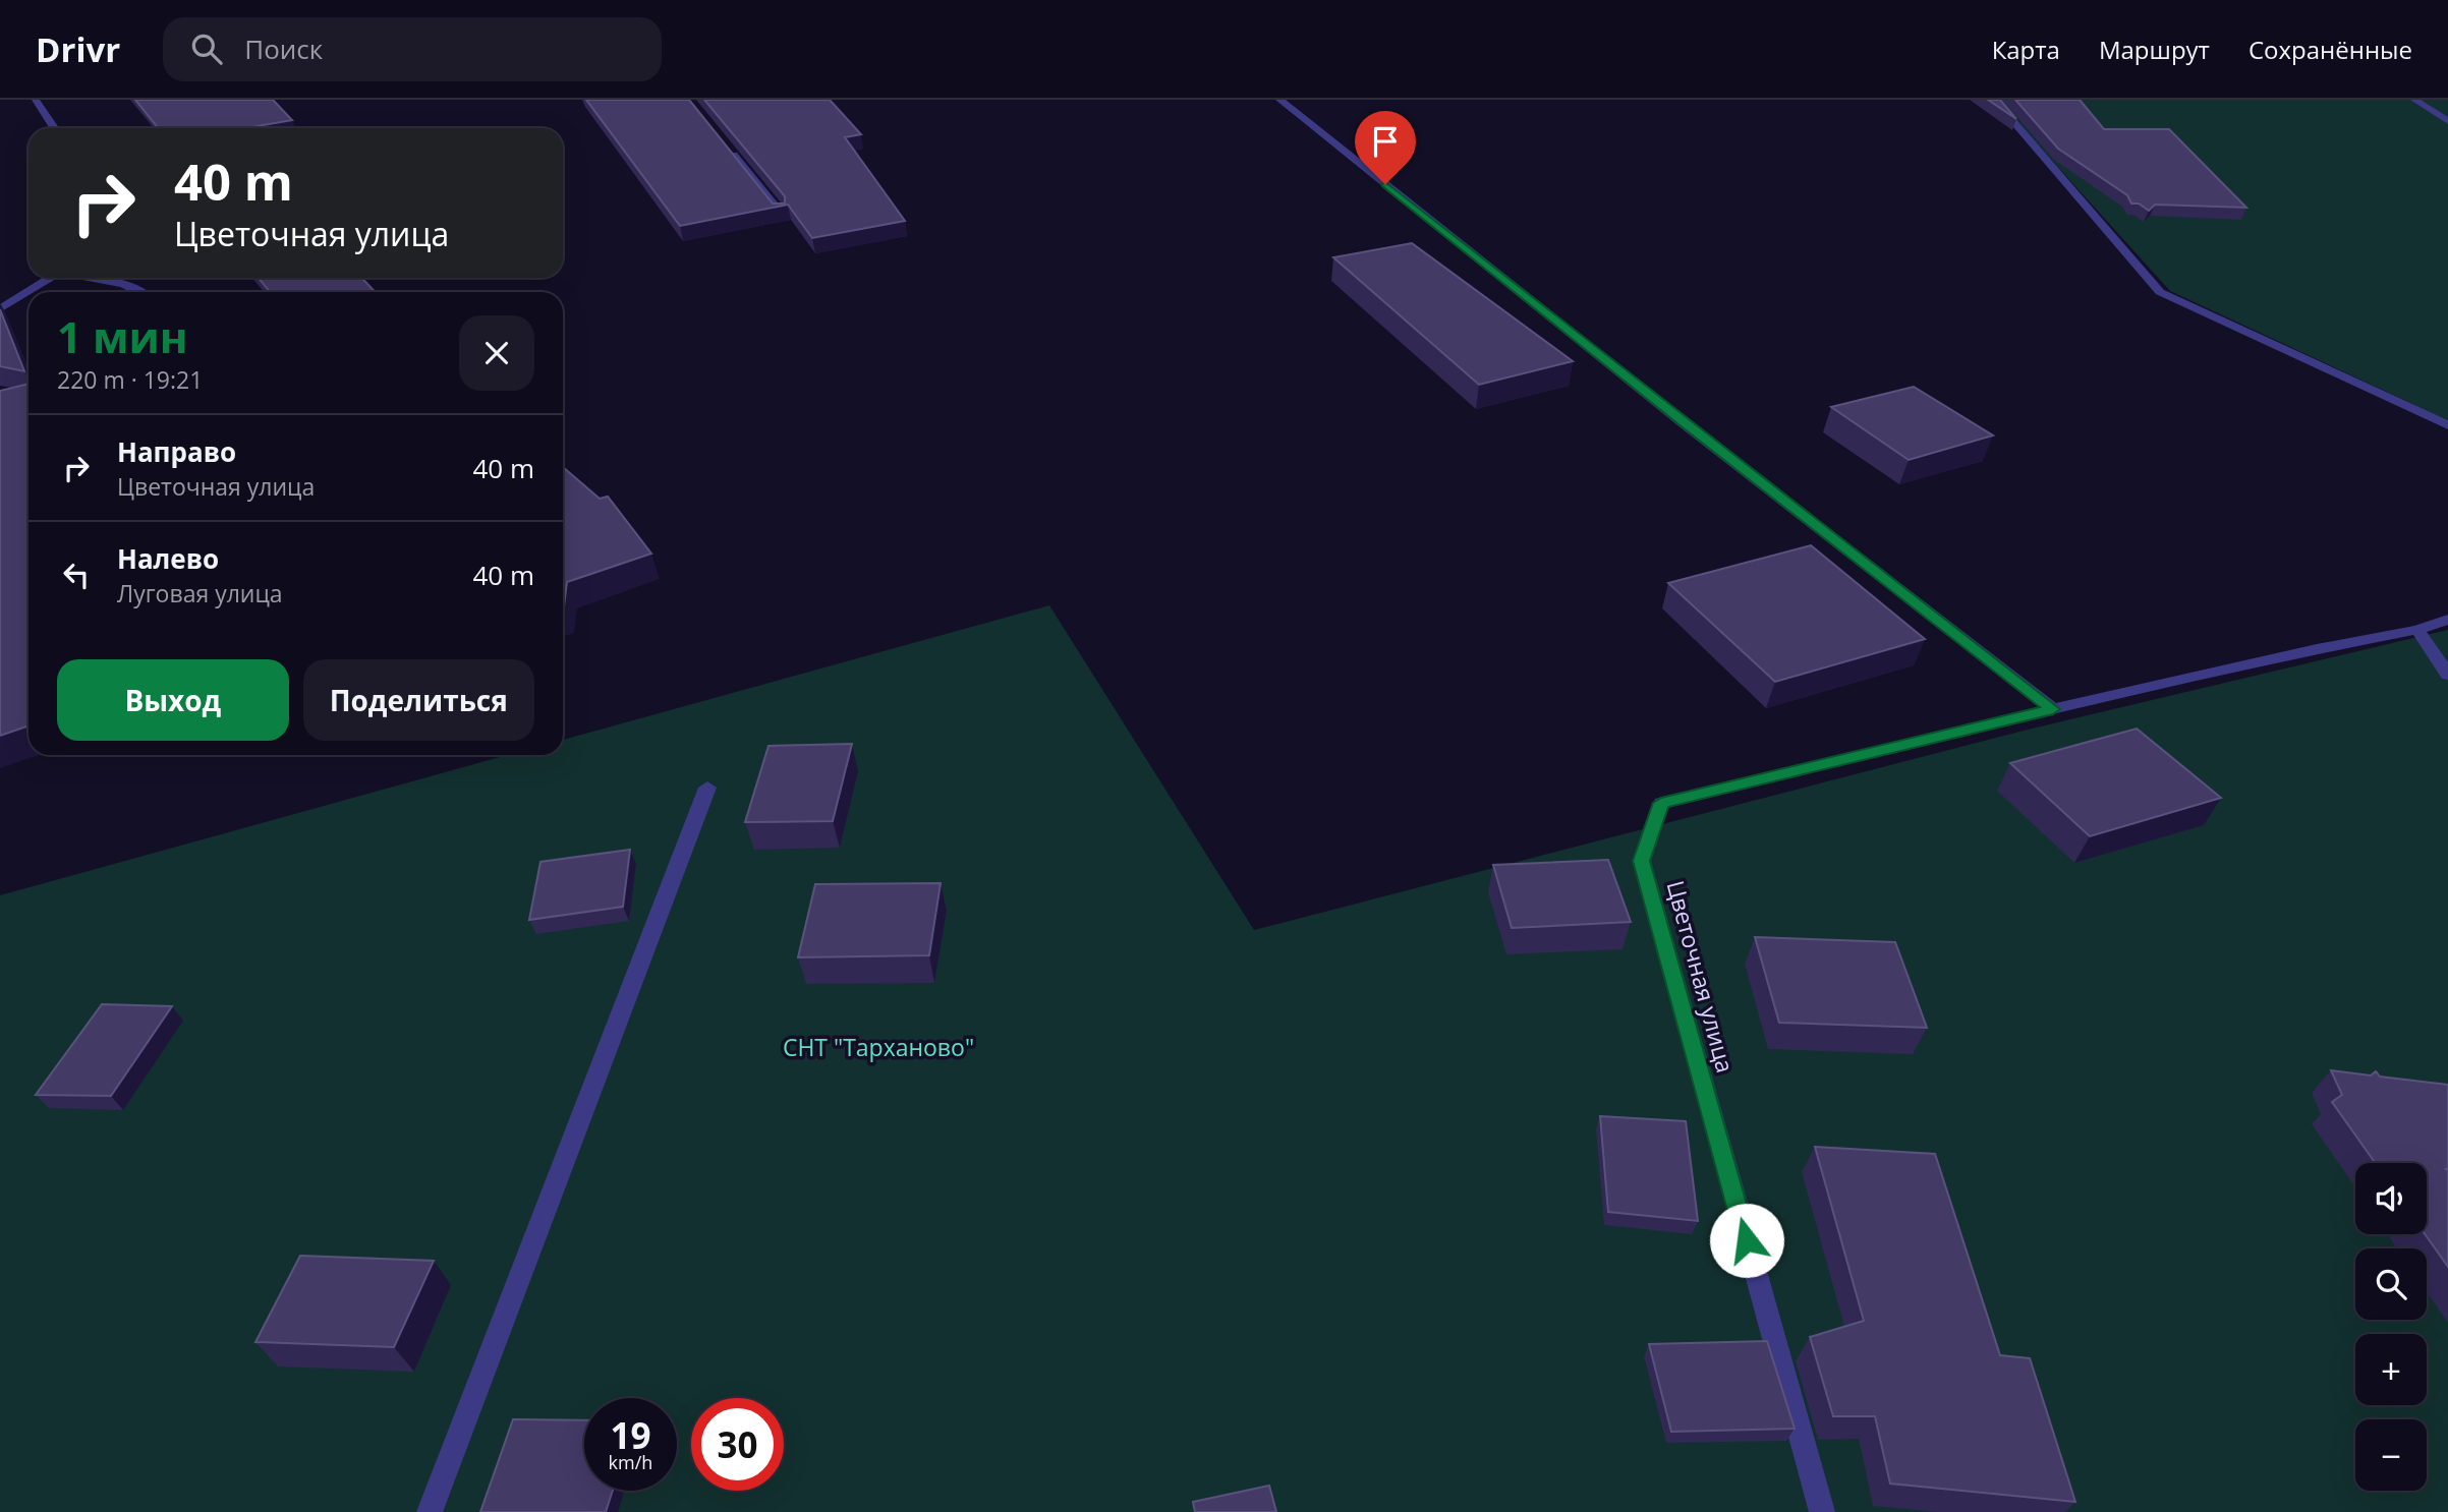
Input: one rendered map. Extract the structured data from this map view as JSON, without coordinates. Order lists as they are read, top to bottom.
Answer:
{
  "streets": {
    "street": ["Цветочная улица"]
  },
  "parks": ["СНТ \"Тарханово\""],
  "page": {
    "header": "Drivr",
    "search": "Поиск",
    "nav": ["Карта", "Маршрут", "Сохранённые"],
    "turn": ["40 m", "Цветочная улица"],
    "heading": ["1 мин", "220 m · 19:21"],
    "list": [
      {
        "name": "Направо",
        "note": "Цветочная улица",
        "value": "40 m"
      },
      {
        "name": "Налево",
        "note": "Луговая улица",
        "value": "40 m"
      }
    ],
    "buttons": ["Выход", "Поделиться"],
    "map_buttons": ["+", "−"],
    "speed": "19 km/h",
    "limit": "30"
  }
}
